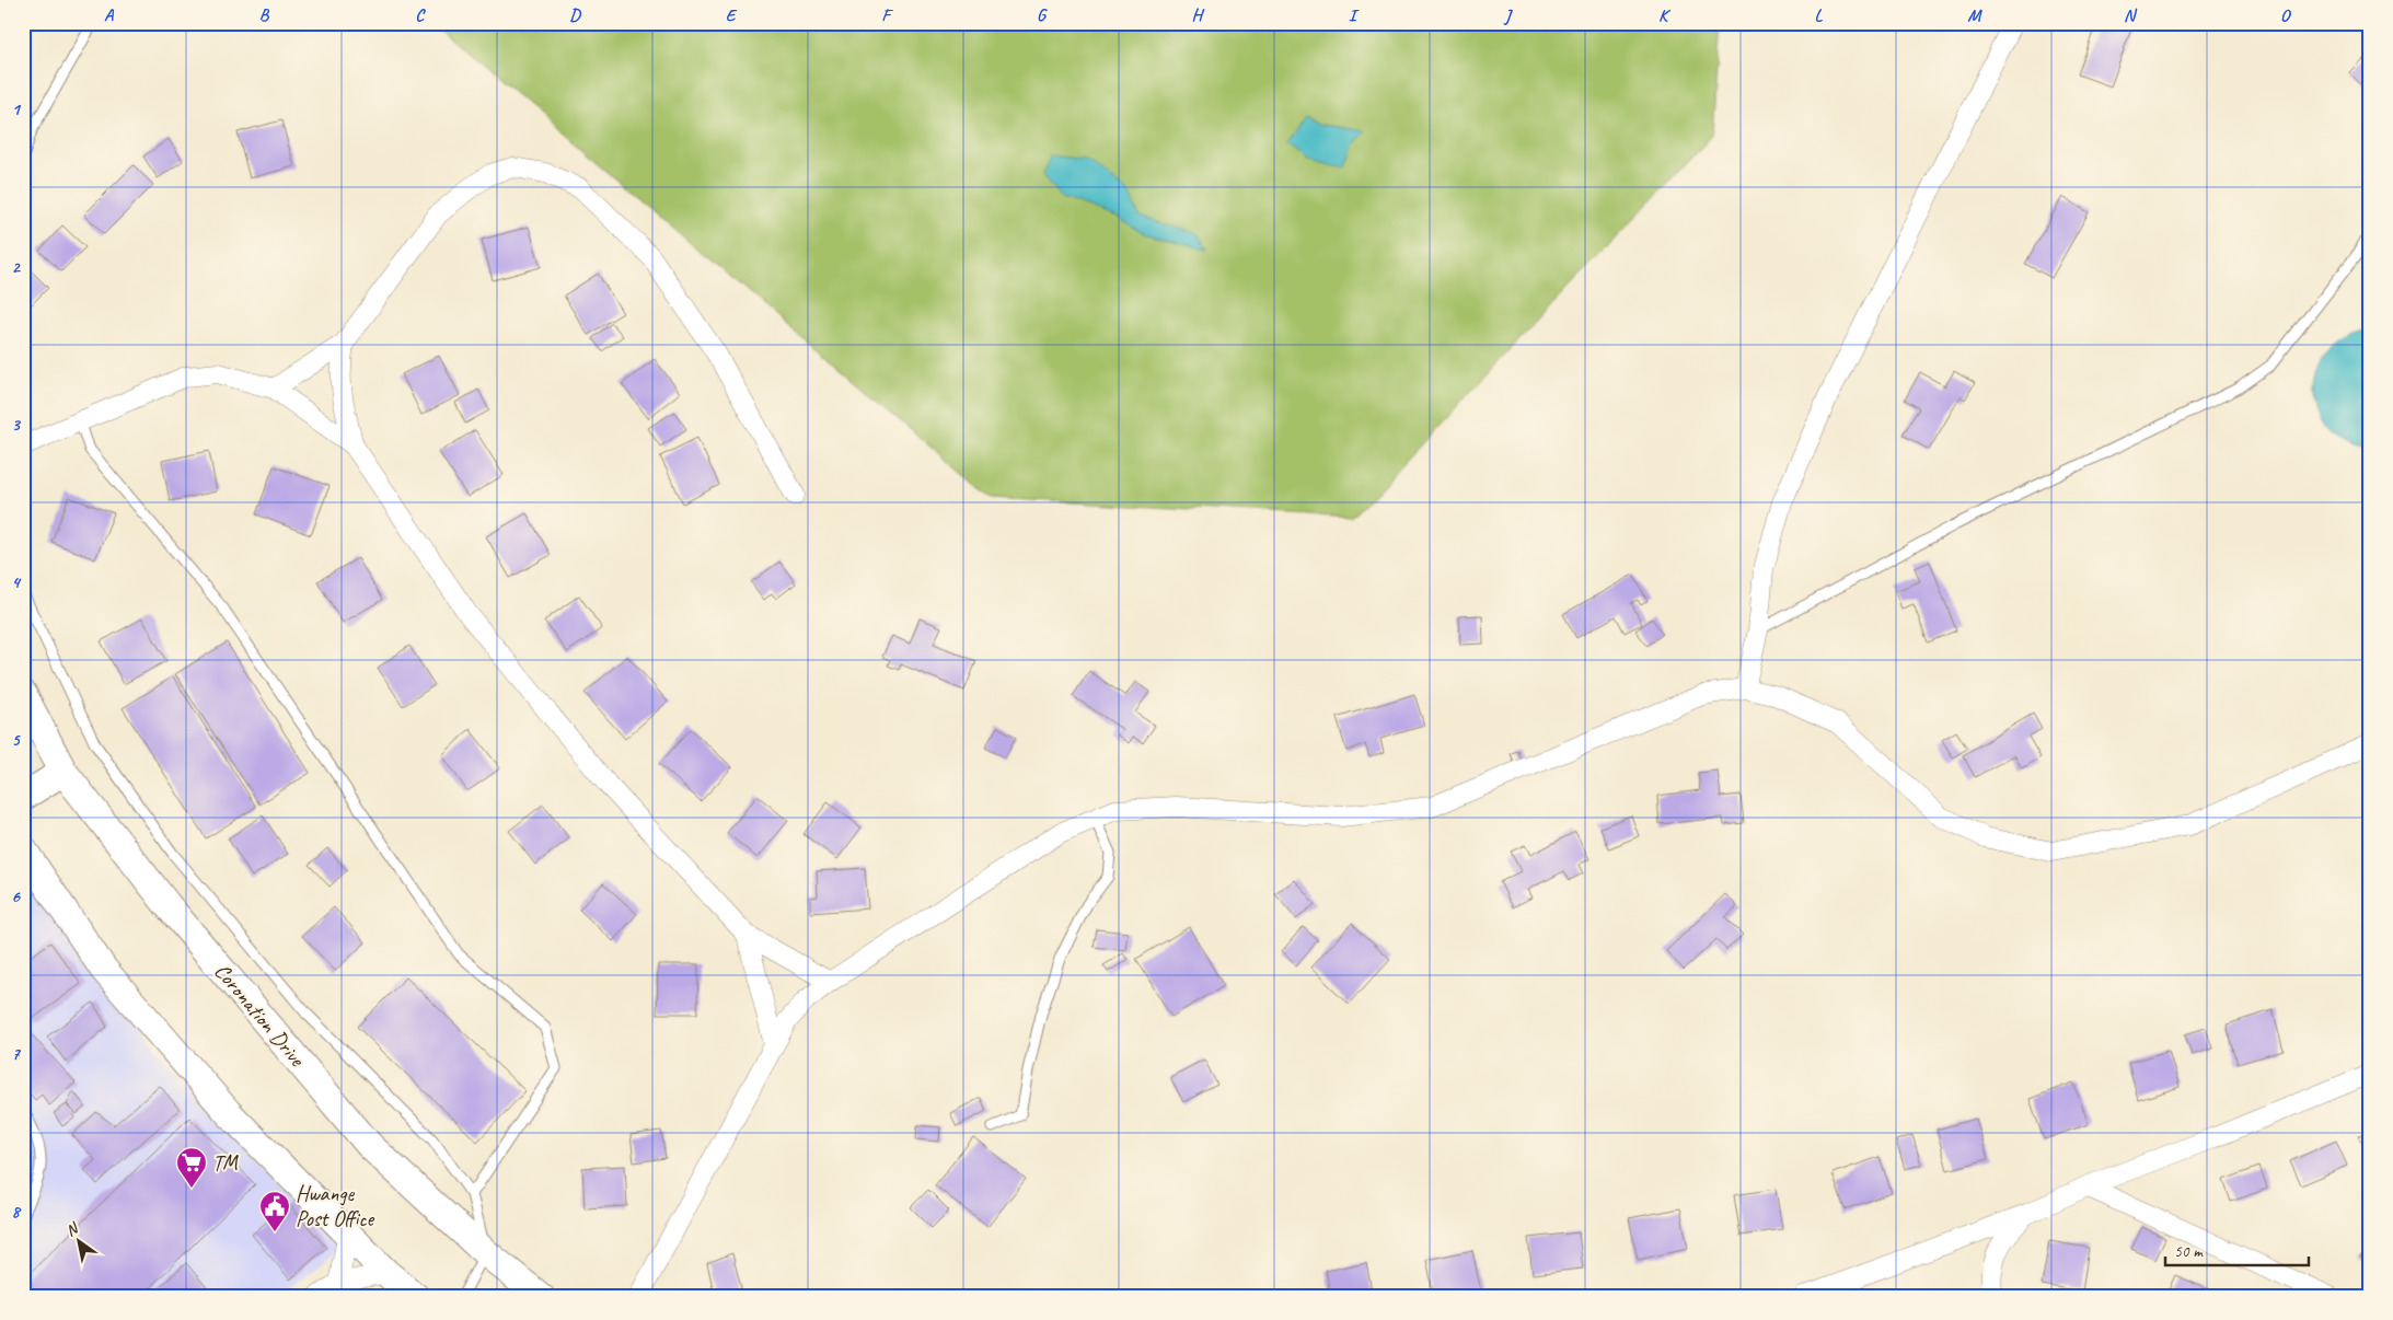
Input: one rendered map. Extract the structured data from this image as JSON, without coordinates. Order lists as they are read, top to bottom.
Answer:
{
  "streets": {
    "street": ["Coronation Drive"]
  },
  "places": {
    "supermarket": ["TM"],
    "public building": ["Hwange Post Office"]
  },
  "scale_bar": "50 m",
  "north": "top left",
  "grid": {
    "columns": [
      "A",
      "B",
      "C",
      "D",
      "E",
      "F",
      "G",
      "H",
      "I",
      "J",
      "K",
      "L",
      "M",
      "N",
      "O"
    ],
    "rows": [
      "1",
      "2",
      "3",
      "4",
      "5",
      "6",
      "7",
      "8"
    ]
  }
}
